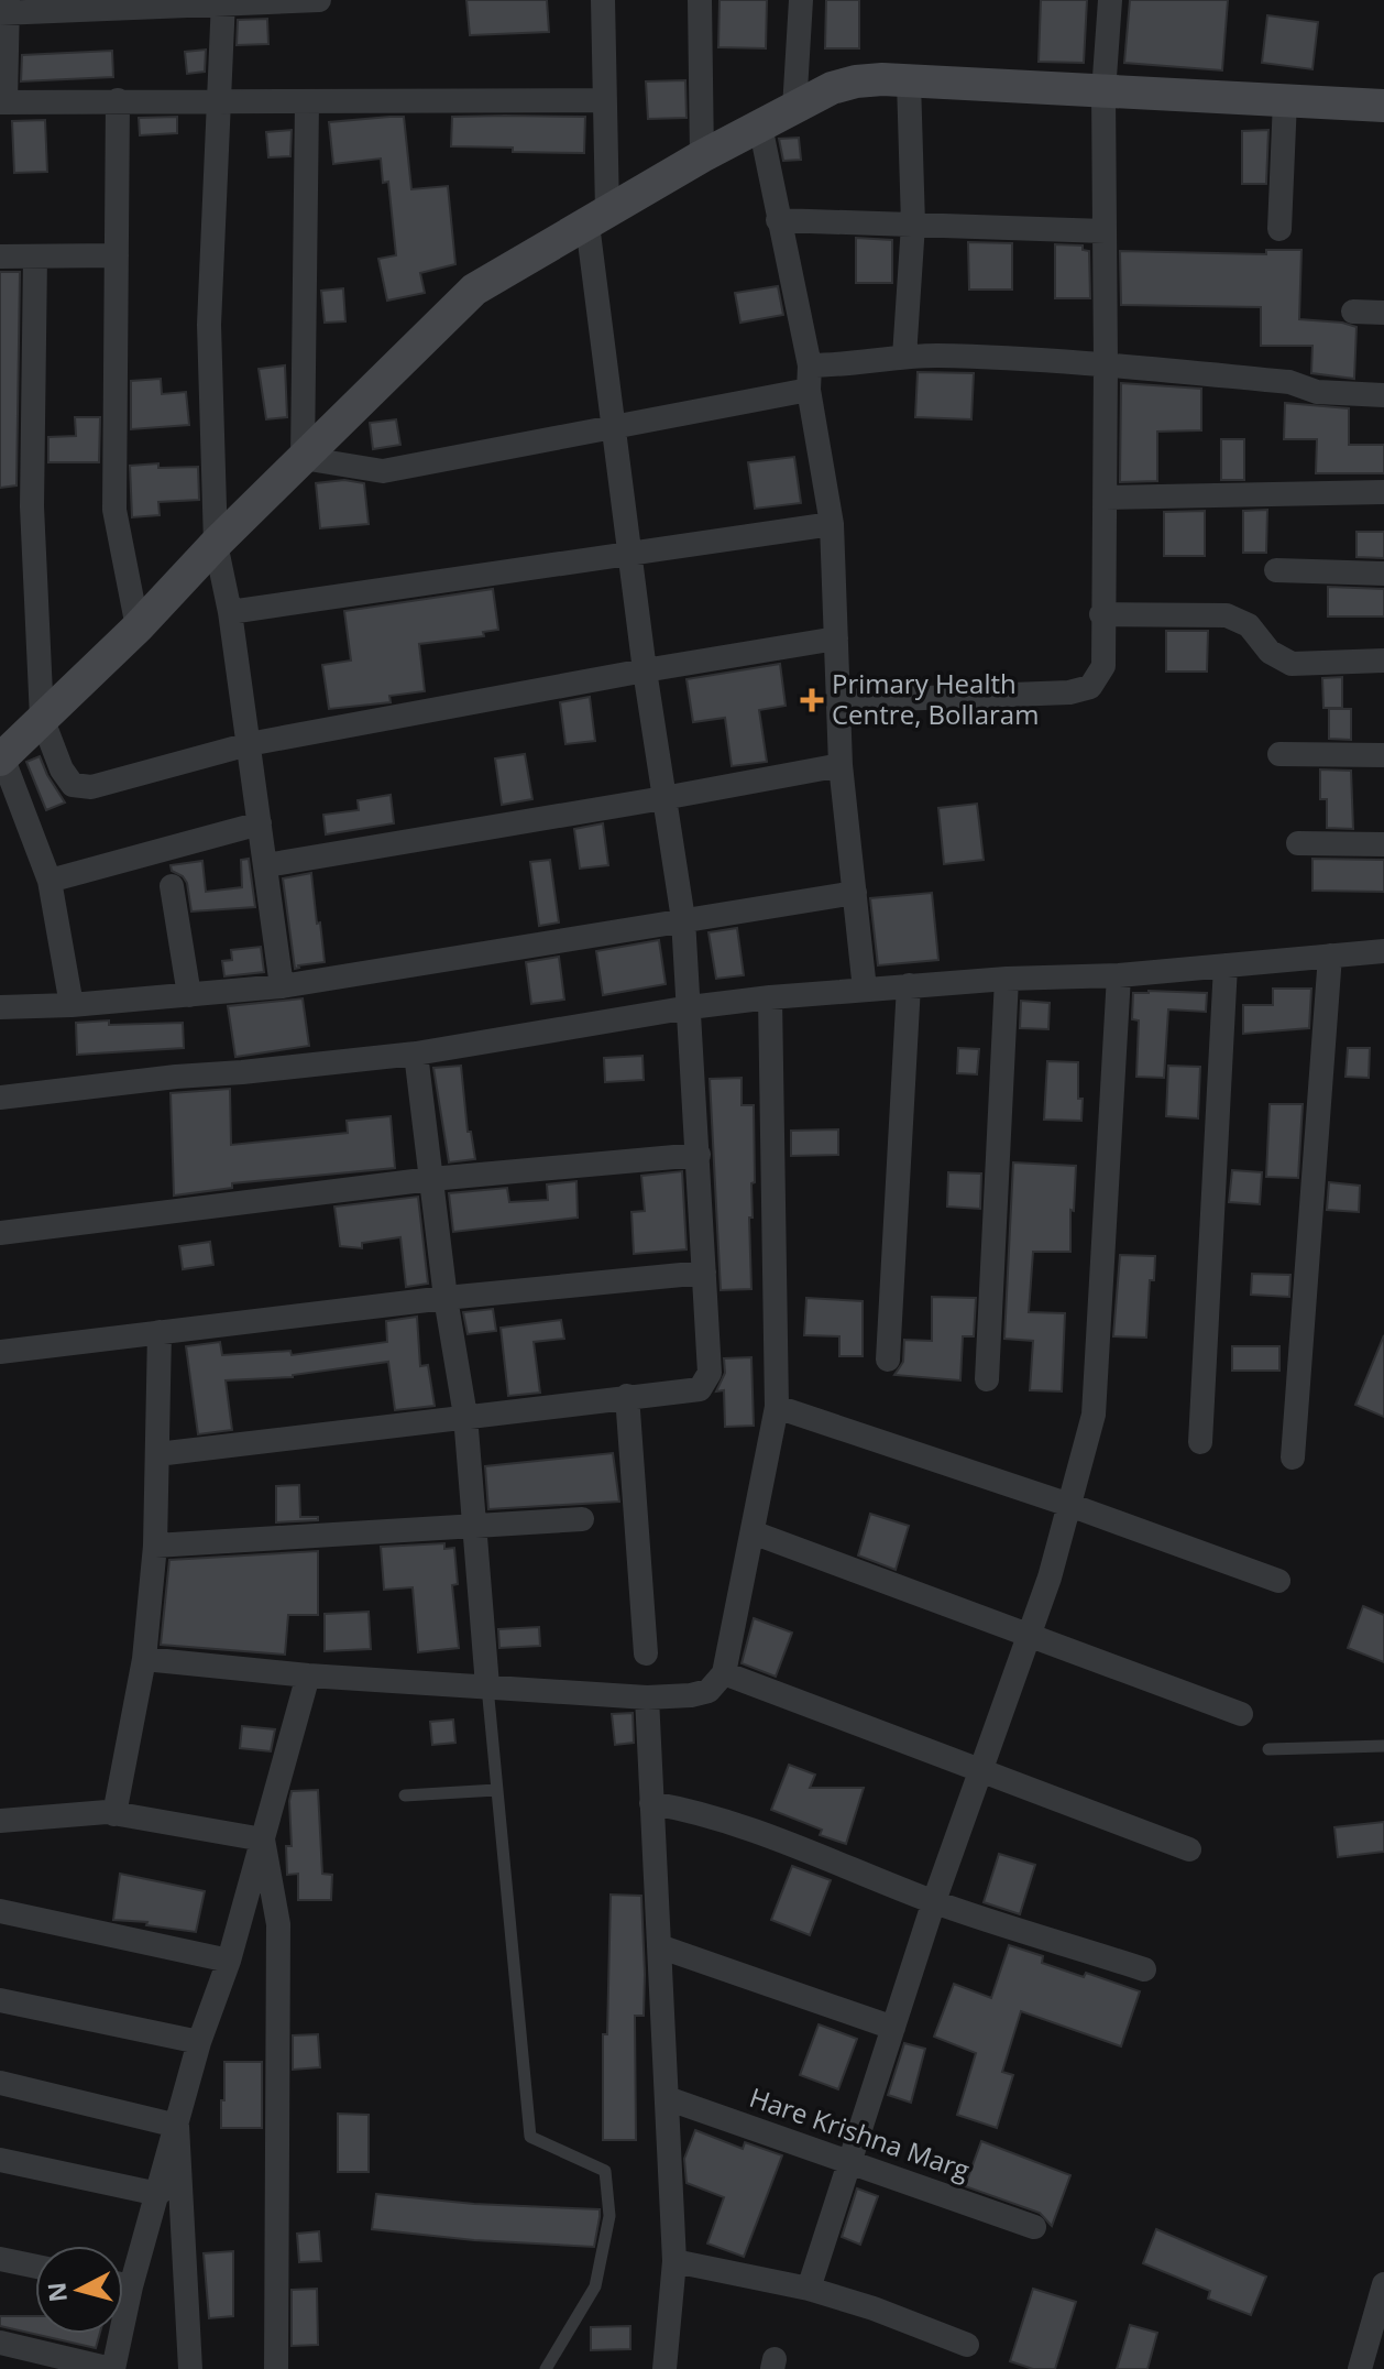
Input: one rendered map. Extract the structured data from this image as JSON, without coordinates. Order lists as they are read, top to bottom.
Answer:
{
  "streets": {
    "street": ["Hare Krishna Marg"]
  },
  "places": {
    "health": ["Primary Health Centre, Bollaram"]
  },
  "north": "left"
}
